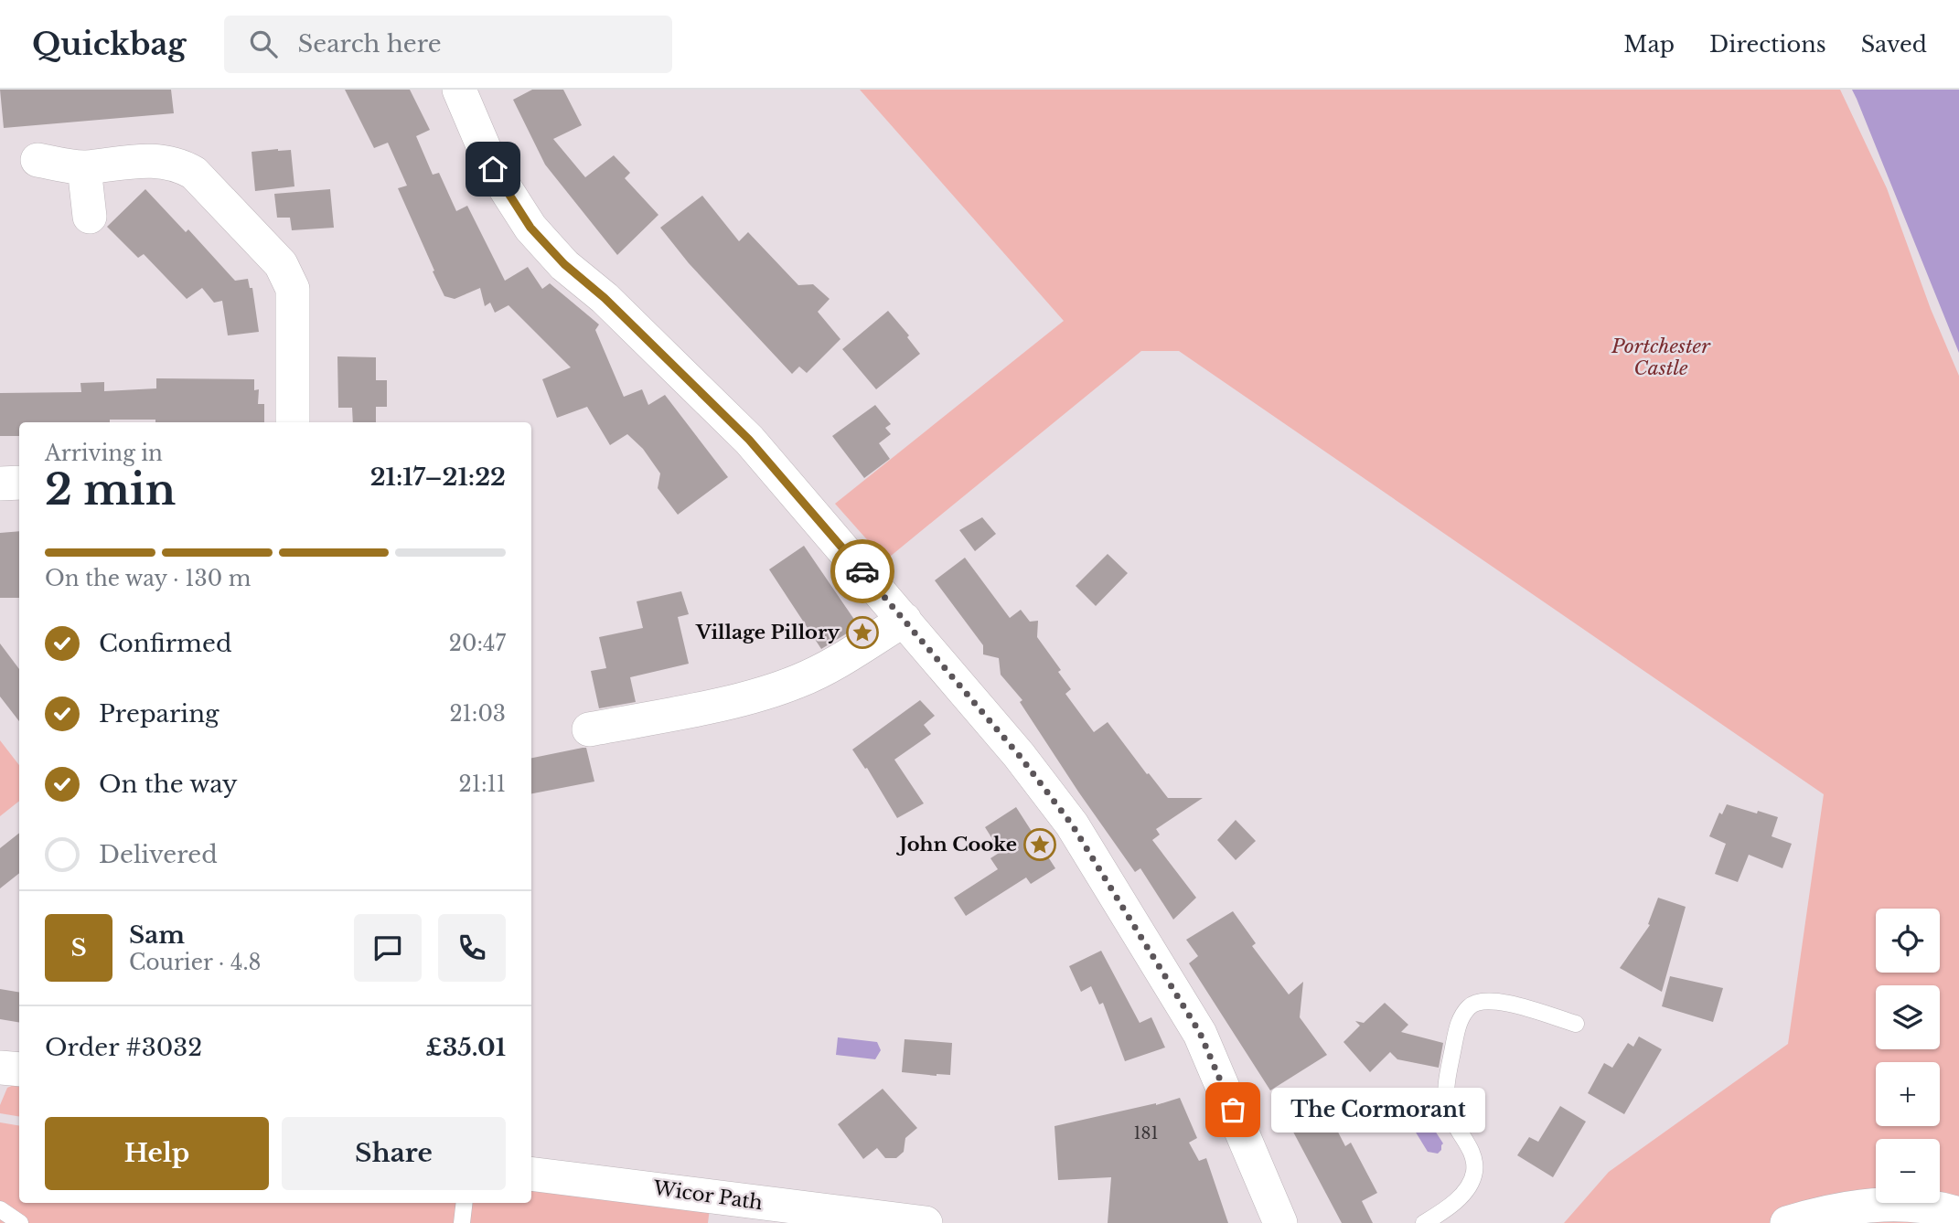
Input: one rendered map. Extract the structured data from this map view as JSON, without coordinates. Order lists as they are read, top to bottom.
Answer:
{
  "streets": {
    "street": ["Wicor Path"]
  },
  "parks": ["Portchester Castle"],
  "places": {
    "place": ["Village Pillory", "John Cooke"],
    "other": ["The Cormorant"]
  },
  "house_numbers": ["181"],
  "page": {
    "header": "Quickbag",
    "search": "Search here",
    "nav": ["Map", "Directions", "Saved"],
    "heading": ["2 min", "Arriving in", "21:17–21:22"],
    "panel": [
      "Sam",
      "Courier · 4.8",
      "Order #3032",
      "£35.01"
    ],
    "bar": "On the way · 130 m",
    "list": [
      ["Confirmed", "20:47"],
      ["Preparing", "21:03"],
      ["On the way", "21:11"],
      "Delivered"
    ],
    "map_buttons": ["+", "−"],
    "round": "S",
    "bubble": "The Cormorant",
    "buttons": ["Help", "Share"]
  }
}
